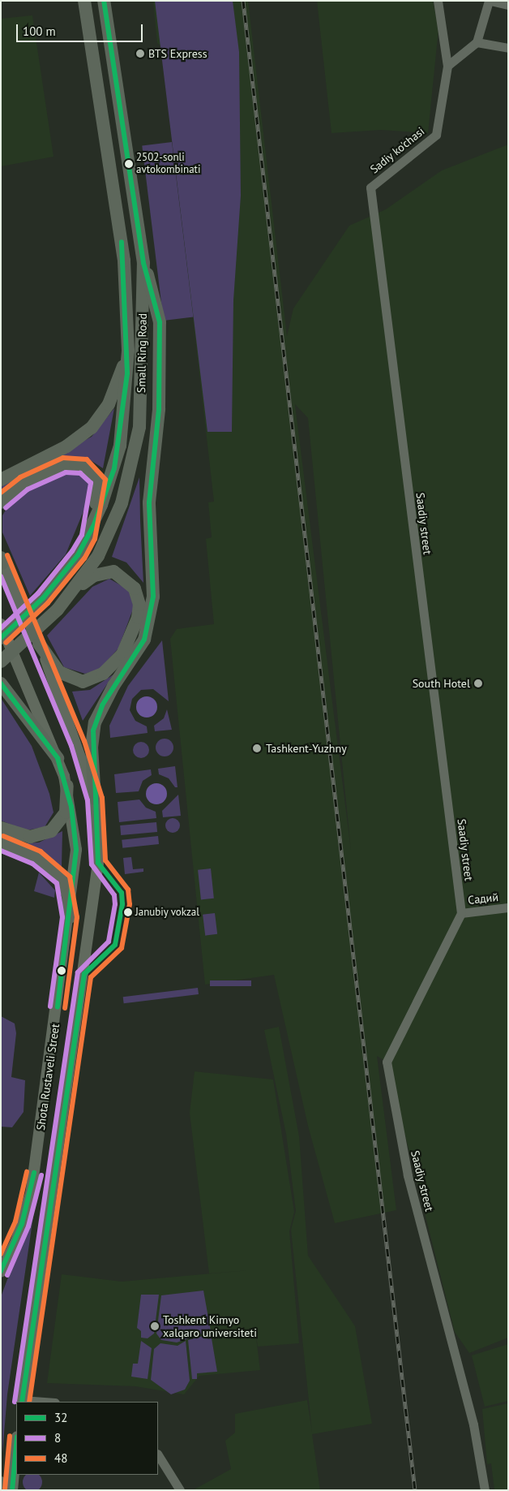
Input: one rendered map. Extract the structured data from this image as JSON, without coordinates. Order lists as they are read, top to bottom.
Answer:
{
  "streets": {
    "highway": ["Small Ring Road"],
    "main road": ["Shota Rustaveli Street"],
    "street": ["Sadiy ko'chasi", "Saadiy street", "Садий"]
  },
  "crossings": [
    ["Sadiy ko'chasi", "Saadiy street"],
    ["Saadiy street", "Садий"]
  ],
  "places": [
    "BTS Express",
    "2502-sonli avtokombinati",
    "South Hotel",
    "Tashkent-Yuzhny",
    "Janubiy vokzal",
    "Toshkent Kimyo xalqaro universiteti"
  ],
  "lines": ["transit line 32", "transit line 48", "transit line 8"],
  "legend": ["32", "8", "48"],
  "scale_bar": "100 m"
}
